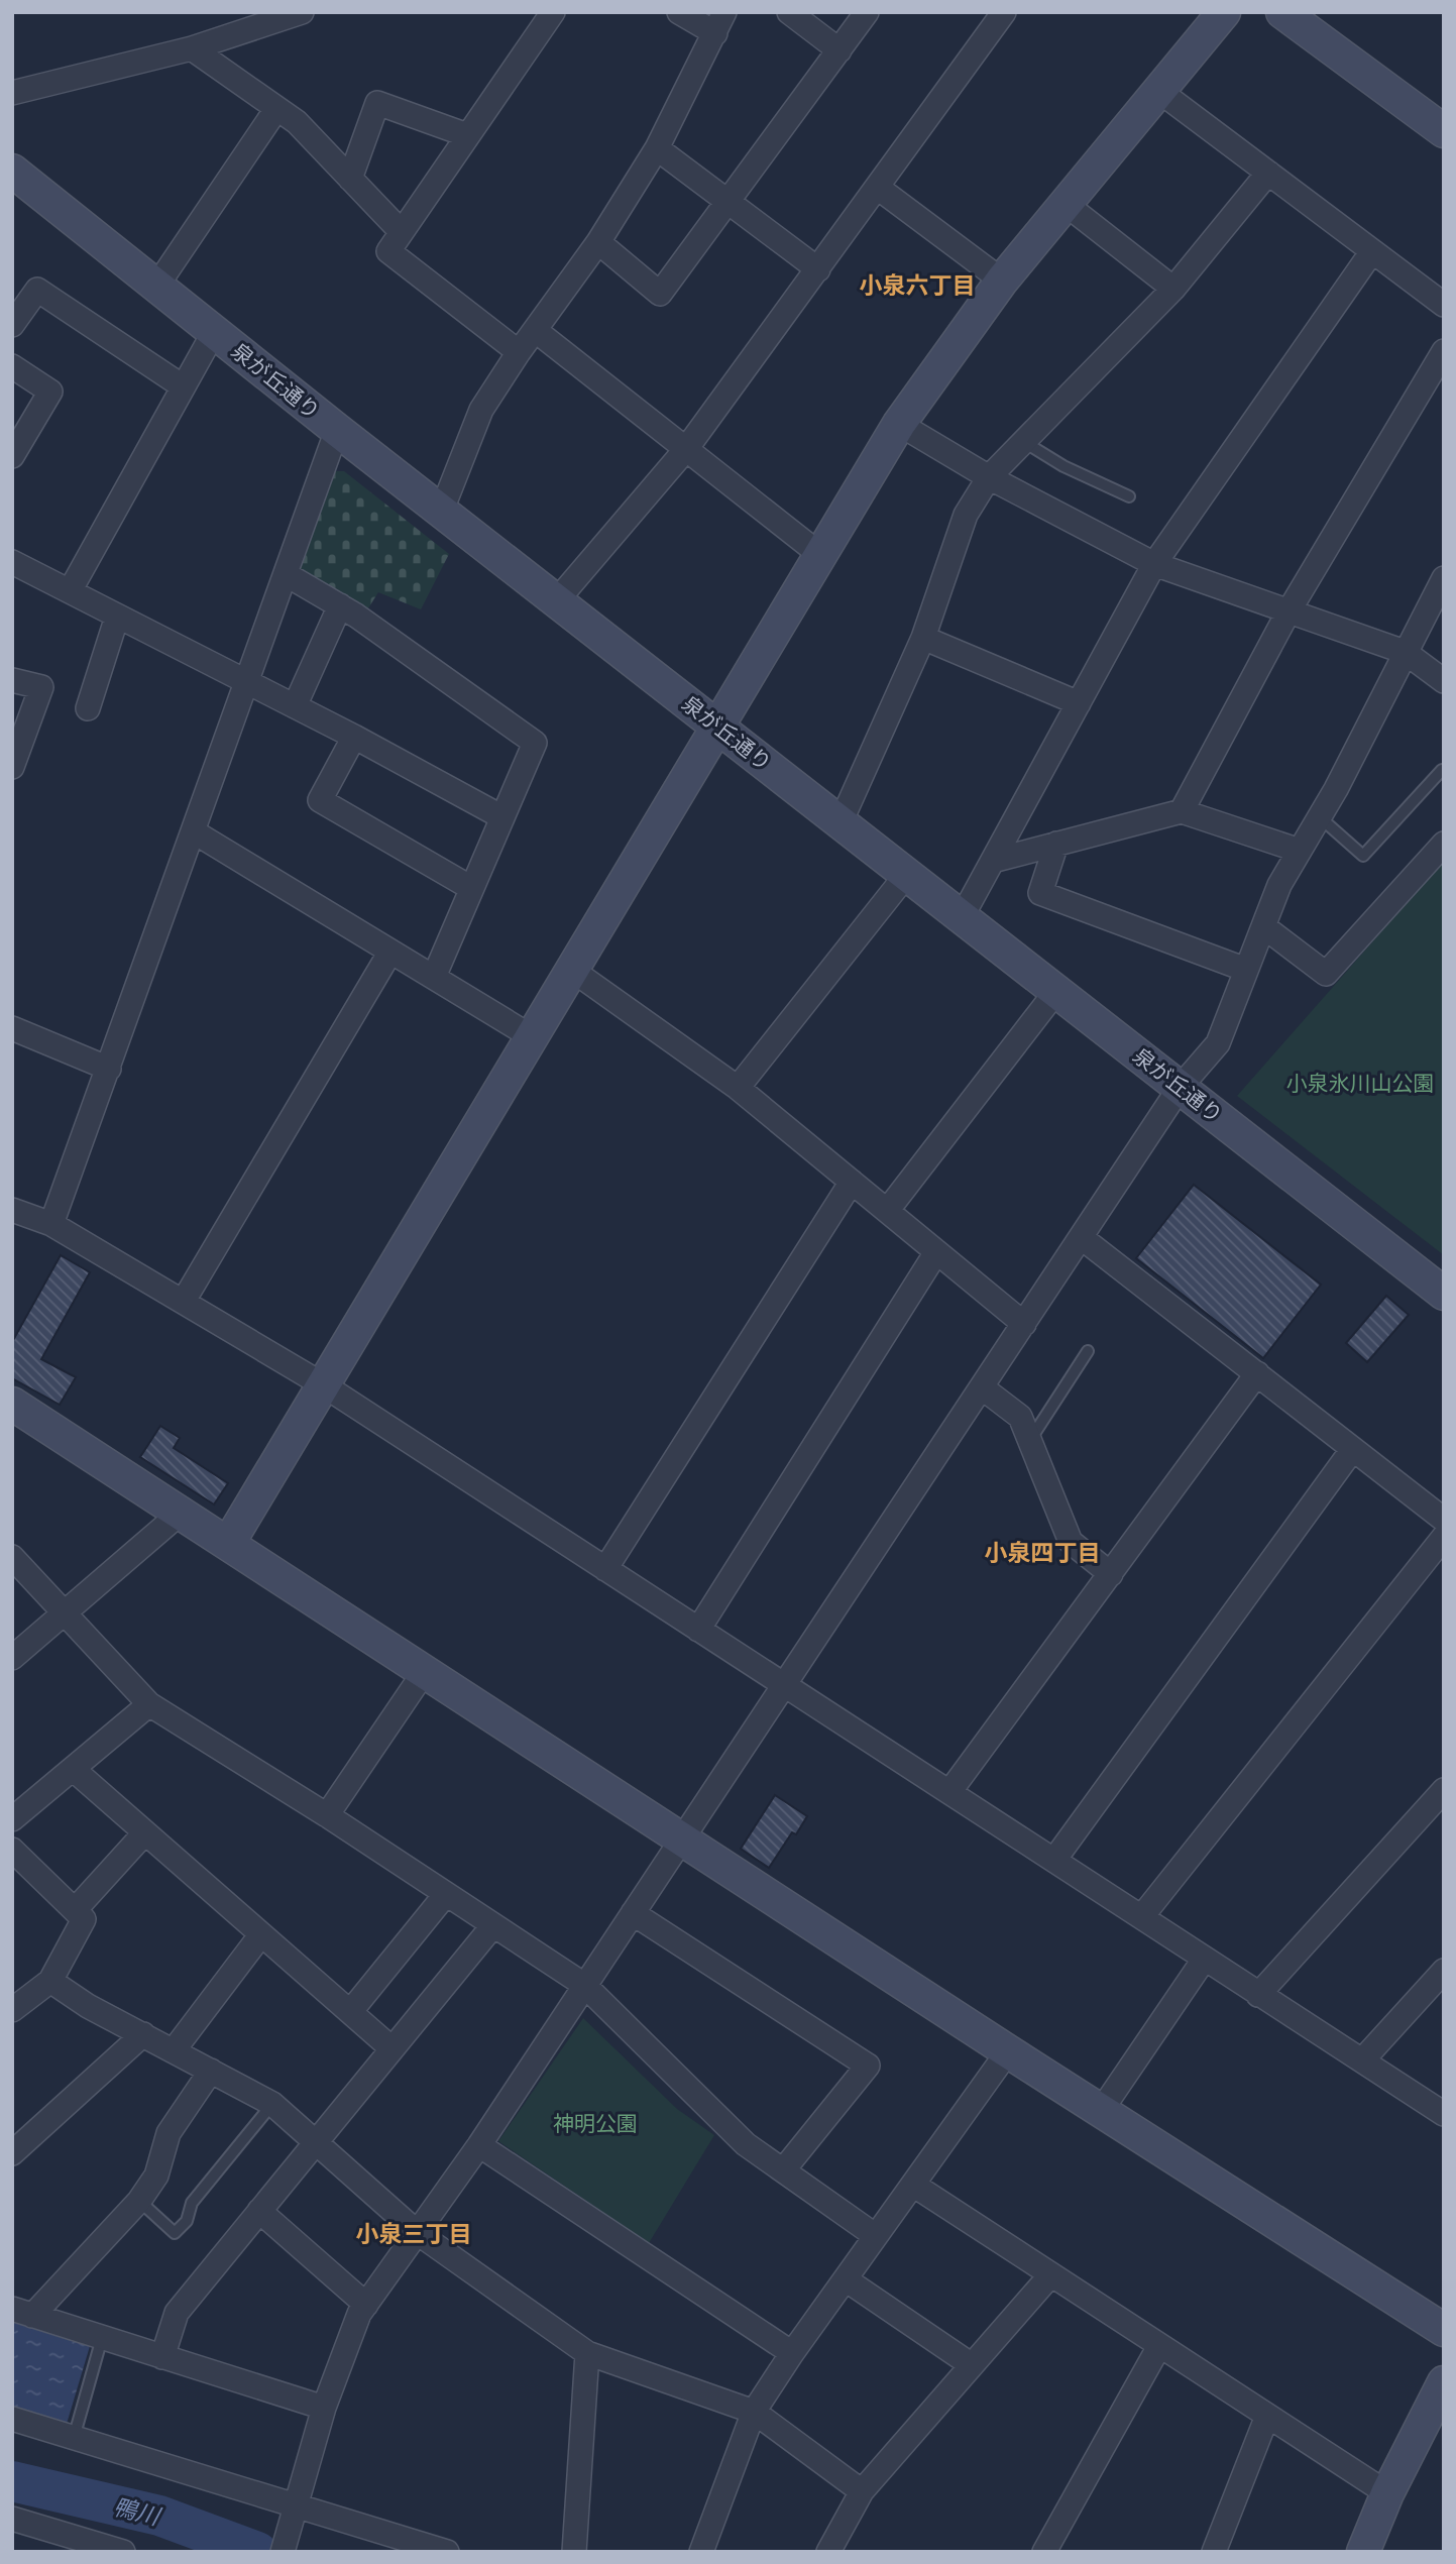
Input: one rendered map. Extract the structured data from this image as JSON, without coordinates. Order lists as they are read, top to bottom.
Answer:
{
  "streets": {
    "street": ["泉が丘通り"]
  },
  "districts": ["小泉六丁目", "小泉四丁目", "小泉三丁目"],
  "water": ["鴨川"],
  "parks": ["小泉氷川山公園", "神明公園"]
}
